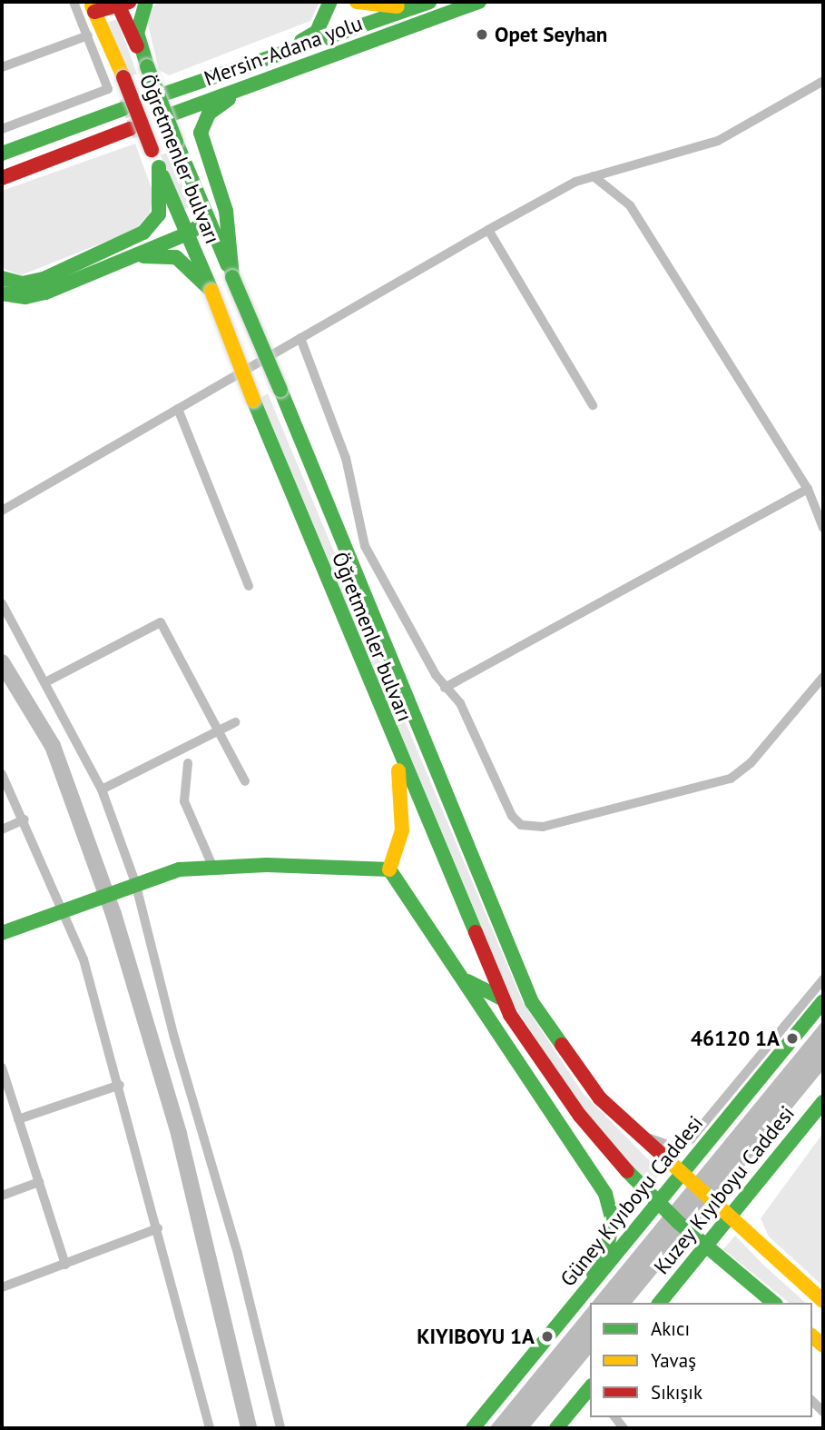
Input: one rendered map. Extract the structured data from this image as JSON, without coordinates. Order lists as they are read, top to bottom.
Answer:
{
  "streets": {
    "main road": [
      "Mersin-Adana yolu",
      "Öğretmenler bulvarı",
      "Kuzey Kıyıboyu Caddesi",
      "Güney Kıyıboyu Caddesi"
    ]
  },
  "crossings": [
    ["Öğretmenler bulvarı", "Kuzey Kıyıboyu Caddesi"],
    ["Öğretmenler bulvarı", "Güney Kıyıboyu Caddesi"]
  ],
  "places": ["Opet Seyhan", "46120 1A", "KIYIBOYU 1A"],
  "legend": ["Akıcı", "Yavaş", "Sıkışık"]
}
